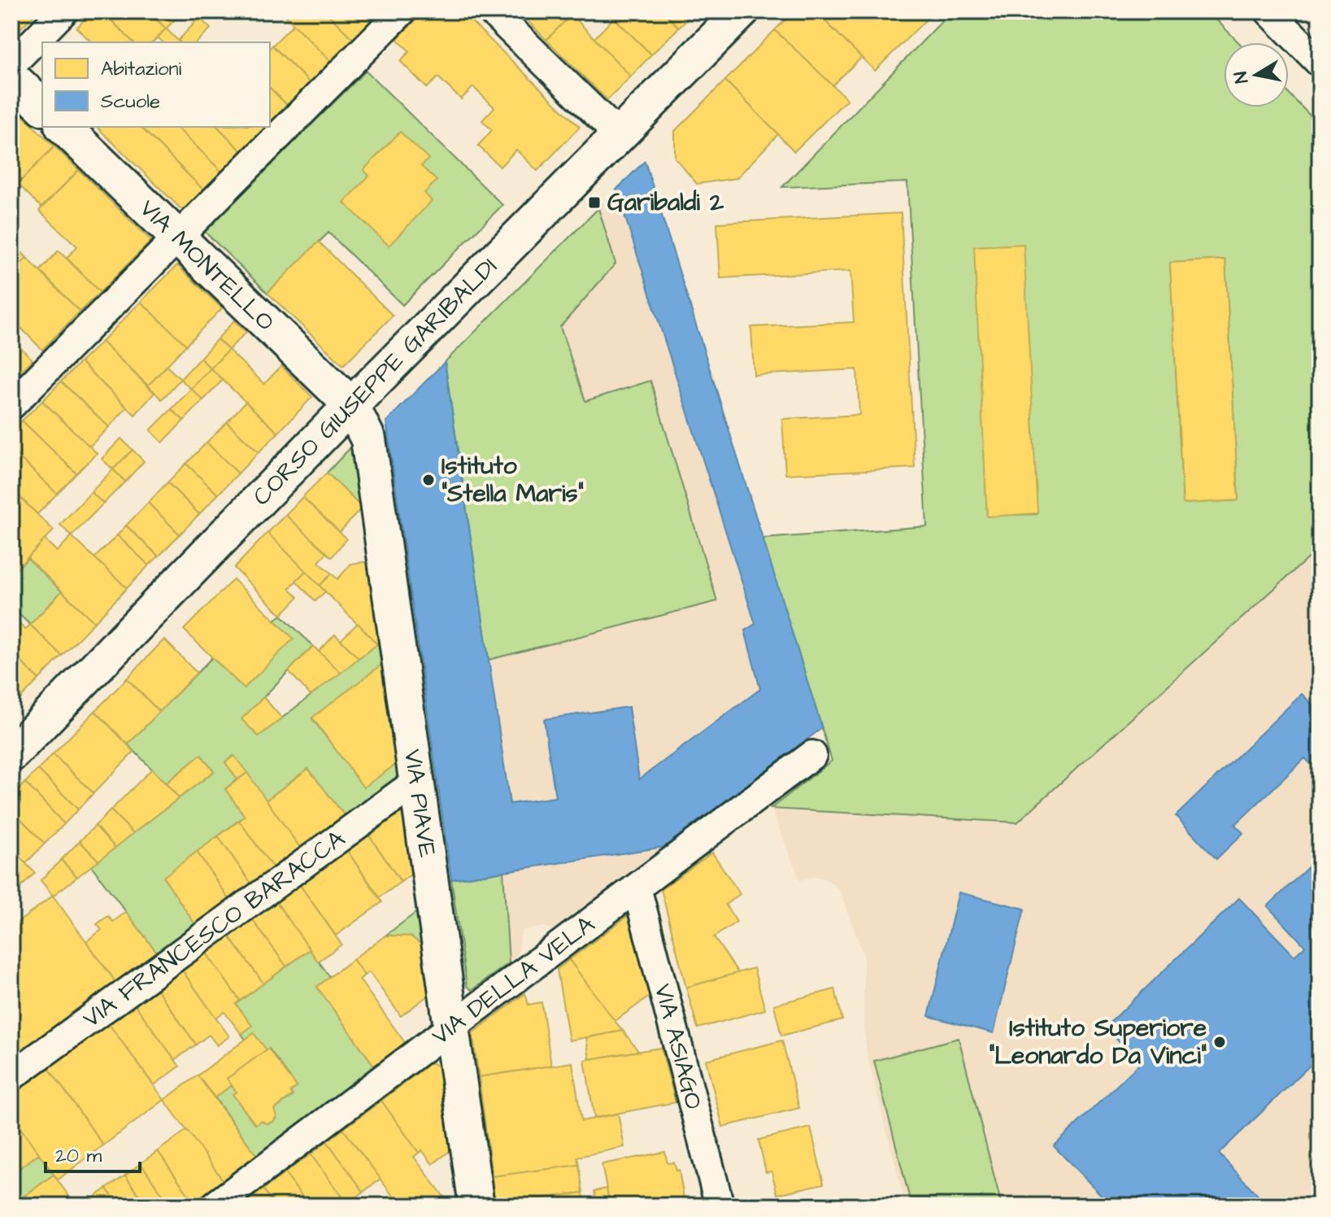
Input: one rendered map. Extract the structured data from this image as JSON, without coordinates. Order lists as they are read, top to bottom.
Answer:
{
  "streets": {
    "street": [
      "VIA MONTELLO",
      "CORSO GIUSEPPE GARIBALDI",
      "VIA PIAVE",
      "VIA FRANCESCO BARACCA",
      "VIA DELLA VELA",
      "VIA ASIAGO"
    ]
  },
  "crossings": [
    ["VIA MONTELLO", "CORSO GIUSEPPE GARIBALDI"],
    ["VIA MONTELLO", "VIA PIAVE"],
    ["CORSO GIUSEPPE GARIBALDI", "VIA PIAVE"],
    ["VIA PIAVE", "VIA FRANCESCO BARACCA"],
    ["VIA PIAVE", "VIA DELLA VELA"],
    ["VIA DELLA VELA", "VIA ASIAGO"]
  ],
  "places": {
    "transit": ["Garibaldi 2"],
    "other": ["Istituto \"Stella Maris\"", "Istituto Superiore \"Leonardo Da Vinci\""]
  },
  "legend": ["Abitazioni", "Scuole"],
  "scale_bar": "20 m",
  "north": "left"
}
